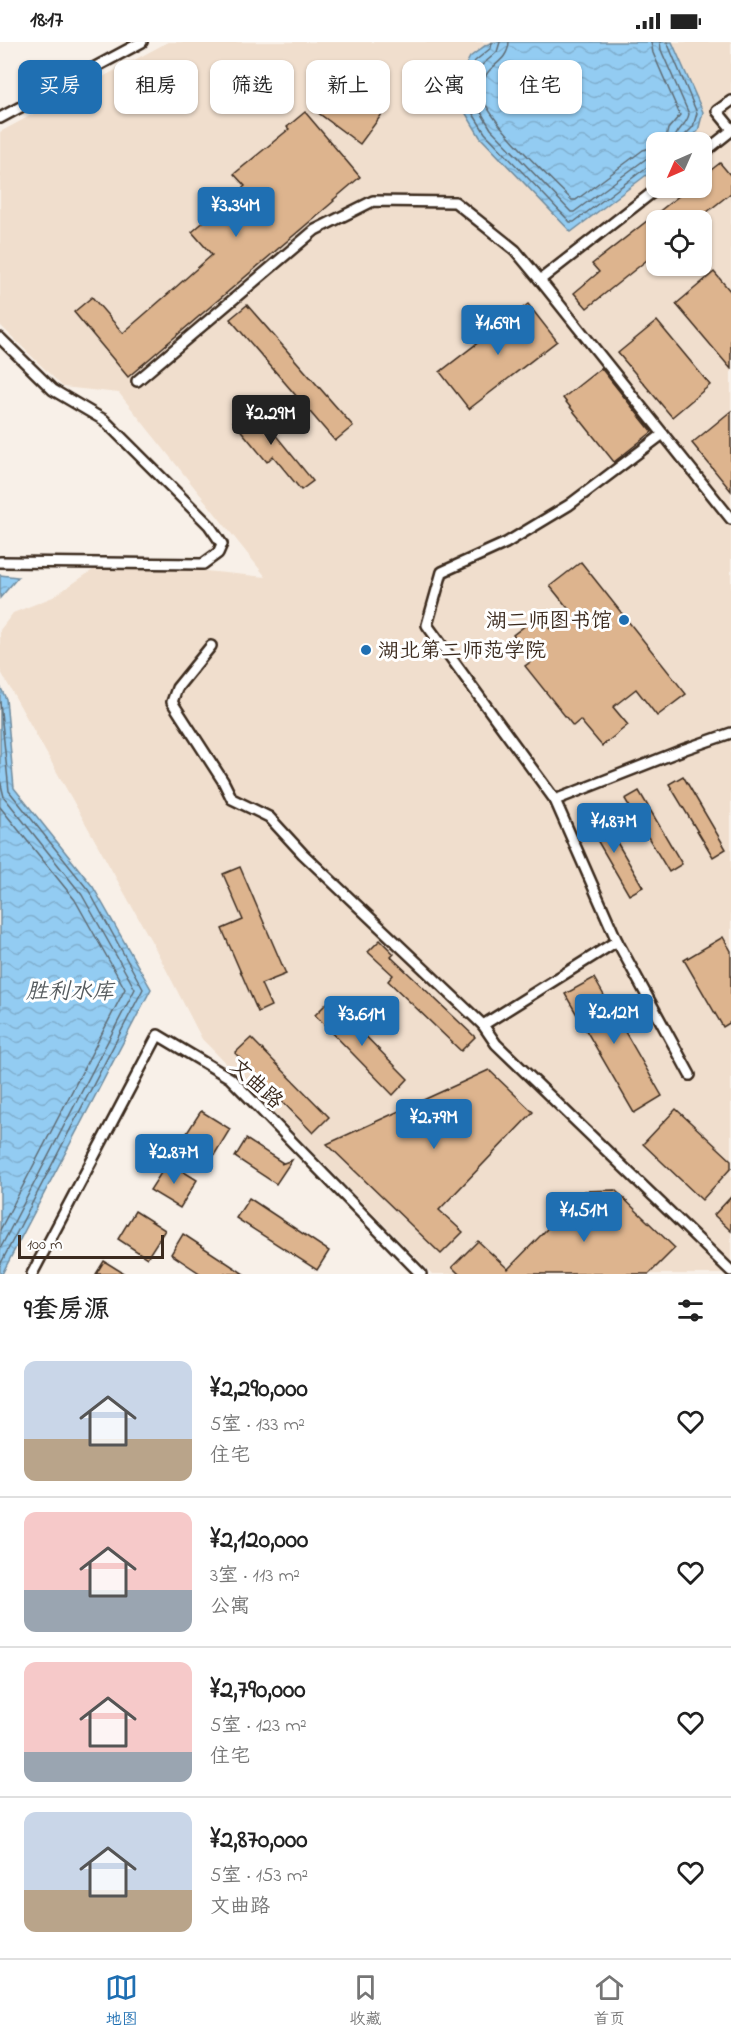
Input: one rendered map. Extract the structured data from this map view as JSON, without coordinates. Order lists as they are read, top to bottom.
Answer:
{
  "streets": {
    "street": ["文曲路"]
  },
  "water": ["胜利水库"],
  "places": ["湖二师图书馆", "湖北第二师范学院"],
  "scale_bar": "100 m",
  "north": "bottom left",
  "page": {
    "status": "18:17",
    "chip": [
      "买房",
      "租房",
      "筛选",
      "新上",
      "公寓",
      "住宅"
    ],
    "price": [
      "¥3.34M",
      "¥1.69M",
      "¥2.29M",
      "¥1.87M",
      "¥2.12M",
      "¥3.61M",
      "¥2.79M",
      "¥2.87M",
      "¥1.51M"
    ],
    "scale": "100 m",
    "heading": "9套房源",
    "list": [
      {
        "name": "¥2,290,000",
        "note": "5室 · 133 m² · 住宅"
      },
      {
        "name": "¥2,120,000",
        "note": "3室 · 113 m² · 公寓"
      },
      {
        "name": "¥2,790,000",
        "note": "5室 · 123 m² · 住宅"
      },
      {
        "name": "¥2,870,000",
        "note": "5室 · 153 m² · 文曲路"
      }
    ],
    "tabs": ["地图", "收藏", "首页"]
  }
}
